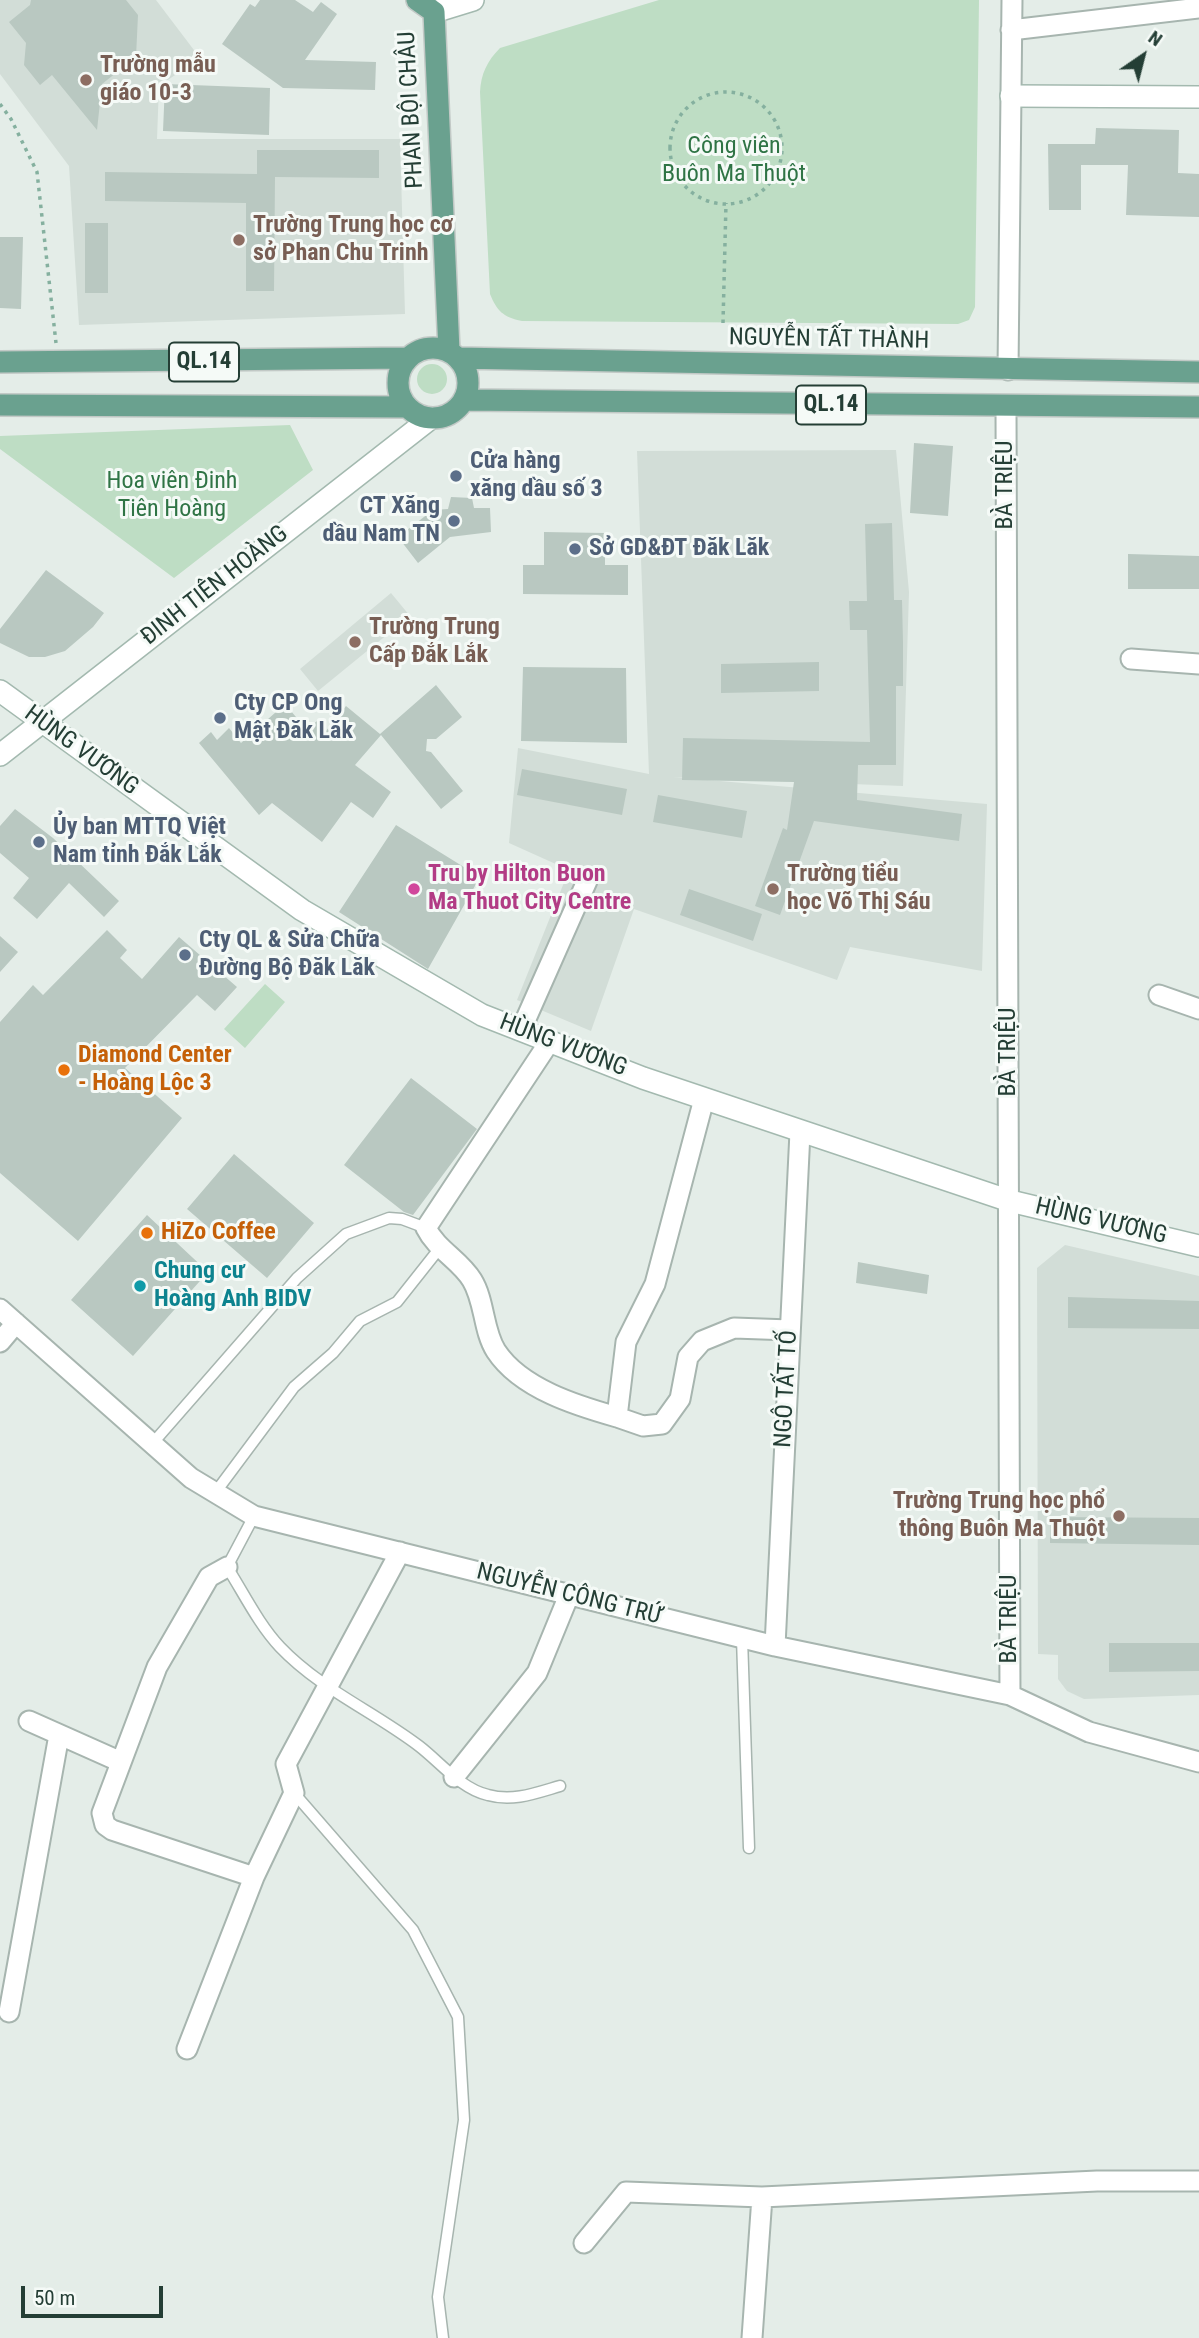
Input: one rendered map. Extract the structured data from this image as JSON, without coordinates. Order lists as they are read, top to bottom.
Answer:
{
  "streets": {
    "main road": ["PHAN BỘI CHÂU", "NGUYỄN TẤT THÀNH", "QL.14"],
    "street": [
      "BÀ TRIỆU",
      "ĐINH TIÊN HOÀNG",
      "HÙNG VƯƠNG",
      "NGÔ TẤT TỐ",
      "NGUYỄN CÔNG TRỨ"
    ]
  },
  "crossings": [
    ["PHAN BỘI CHÂU", "NGUYỄN TẤT THÀNH"],
    ["PHAN BỘI CHÂU", "QL.14"],
    ["PHAN BỘI CHÂU", "ĐINH TIÊN HOÀNG"],
    ["NGUYỄN TẤT THÀNH", "QL.14"],
    ["NGUYỄN TẤT THÀNH", "ĐINH TIÊN HOÀNG"],
    ["QL.14", "BÀ TRIỆU"],
    ["QL.14", "ĐINH TIÊN HOÀNG"],
    ["BÀ TRIỆU", "HÙNG VƯƠNG"],
    ["BÀ TRIỆU", "NGUYỄN CÔNG TRỨ"],
    ["ĐINH TIÊN HOÀNG", "HÙNG VƯƠNG"],
    ["HÙNG VƯƠNG", "NGÔ TẤT TỐ"],
    ["NGÔ TẤT TỐ", "NGUYỄN CÔNG TRỨ"]
  ],
  "parks": ["Công viên Buôn Ma Thuột", "Hoa viên Đinh Tiên Hoàng"],
  "places": [
    "Trường mẫu giáo 10-3",
    "Trường Trung học cơ sở Phan Chu Trinh",
    "Cửa hàng xăng dầu số 3",
    "CT Xăng dầu Nam TN",
    "Sở GD&ĐT Đăk Lăk",
    "Trường Trung Cấp Đắk Lắk",
    "Cty CP Ong Mật Đăk Lăk",
    "Ủy ban MTTQ Việt Nam tỉnh Đắk Lắk",
    "Tru by Hilton Buon Ma Thuot City Centre",
    "Trường tiểu học Võ Thị Sáu",
    "Cty QL & Sửa Chữa Đường Bộ Đăk Lăk",
    "Diamond Center - Hoàng Lộc 3",
    "HiZo Coffee",
    "Chung cư Hoàng Anh BIDV",
    "Trường Trung học phổ thông Buôn Ma Thuột"
  ],
  "scale_bar": "50 m",
  "north": "top right"
}
